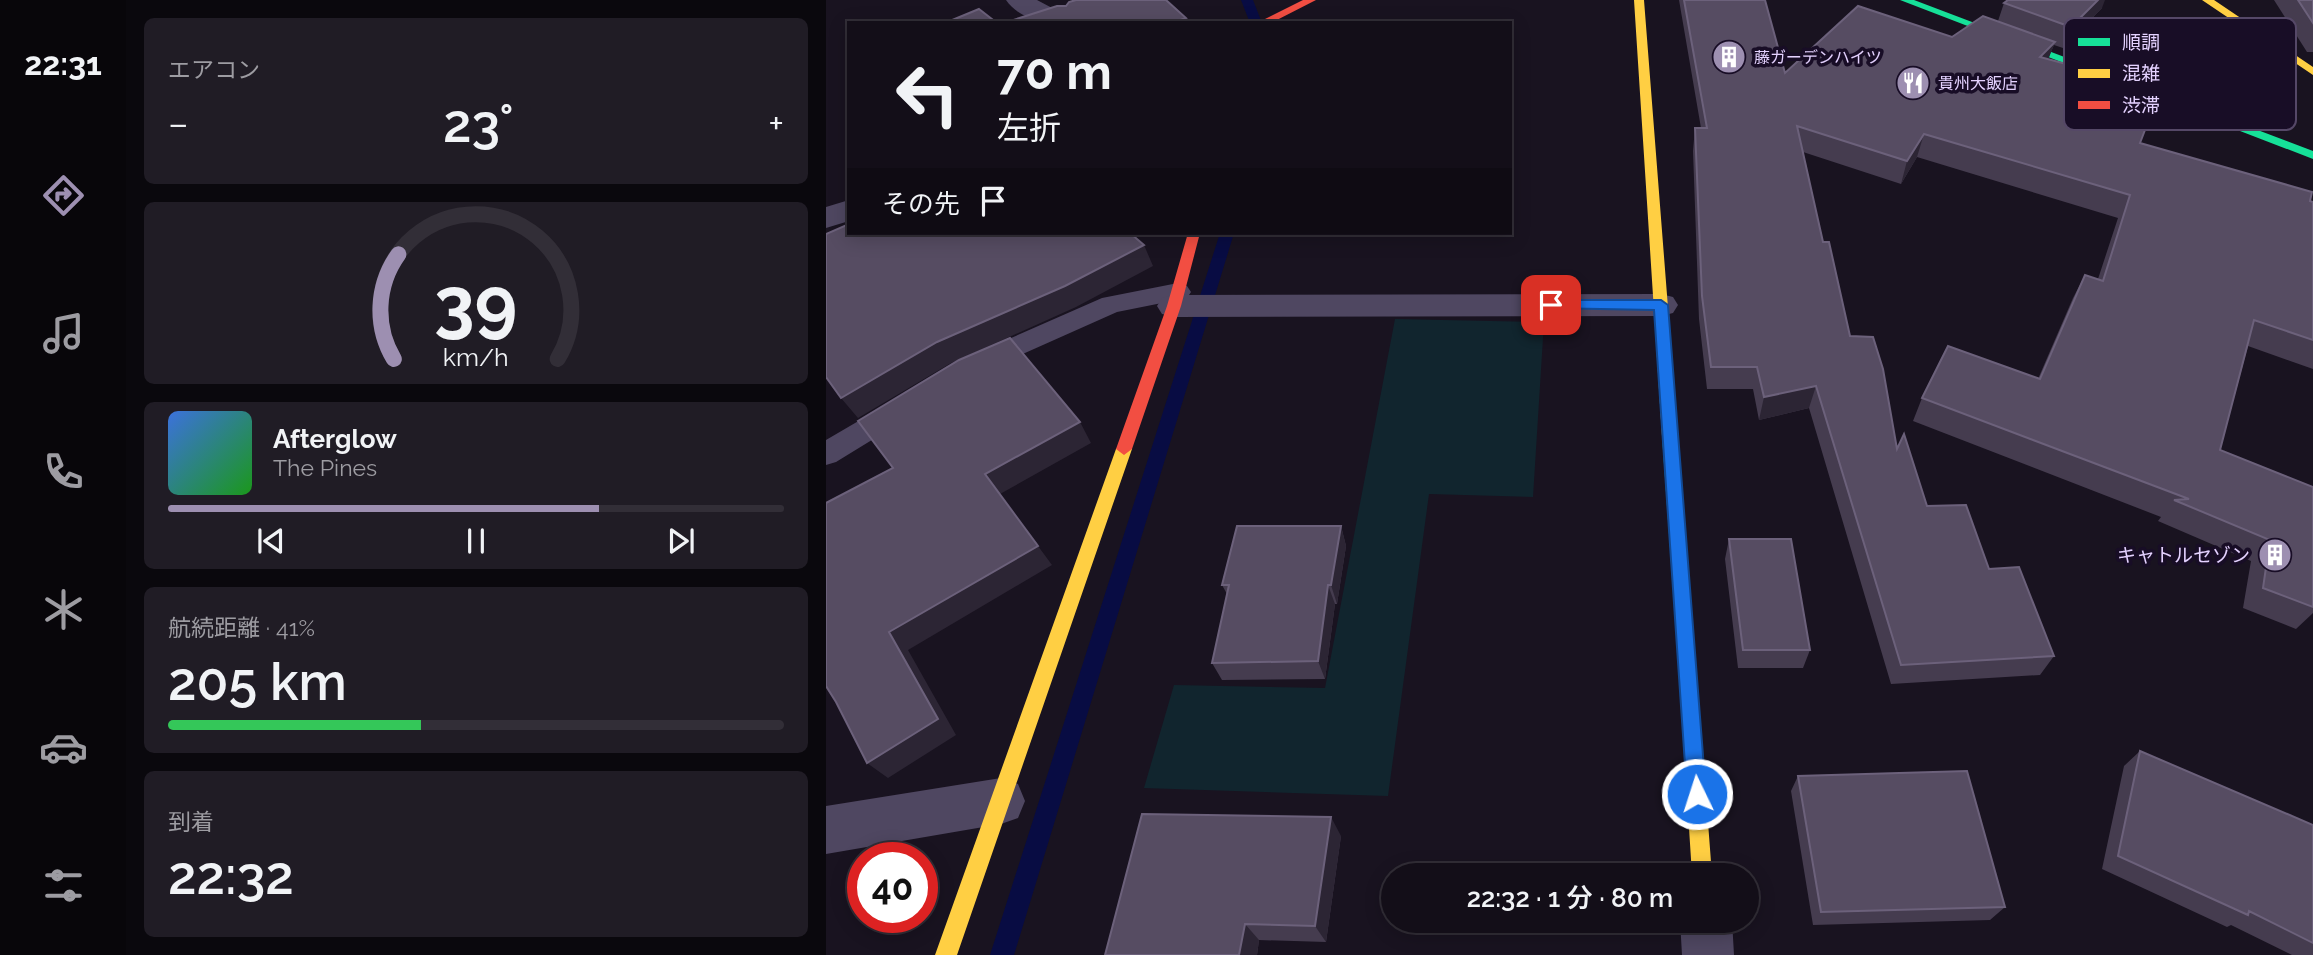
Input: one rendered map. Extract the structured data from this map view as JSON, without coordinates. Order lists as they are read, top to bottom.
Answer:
{
  "places": {
    "building": ["藤ガーデンハイツ", "キャトルセゾン"],
    "restaurant": ["貴州大飯店"]
  },
  "legend": ["順調", "混雑", "渋滞"],
  "page": {
    "tabs": "22:31",
    "tile": [
      "エアコン",
      ["航続距離 · 41%", "205 km"],
      ["到着", "22:32"]
    ],
    "turn": ["70 m", "左折"],
    "heat": ["−", "23°", "+"],
    "then": "その先",
    "song": ["Afterglow", "The Pines"],
    "limit": "40",
    "trip": "22:32 · 1 分 · 80 m",
    "gauge": ["39", "km/h"]
  }
}
